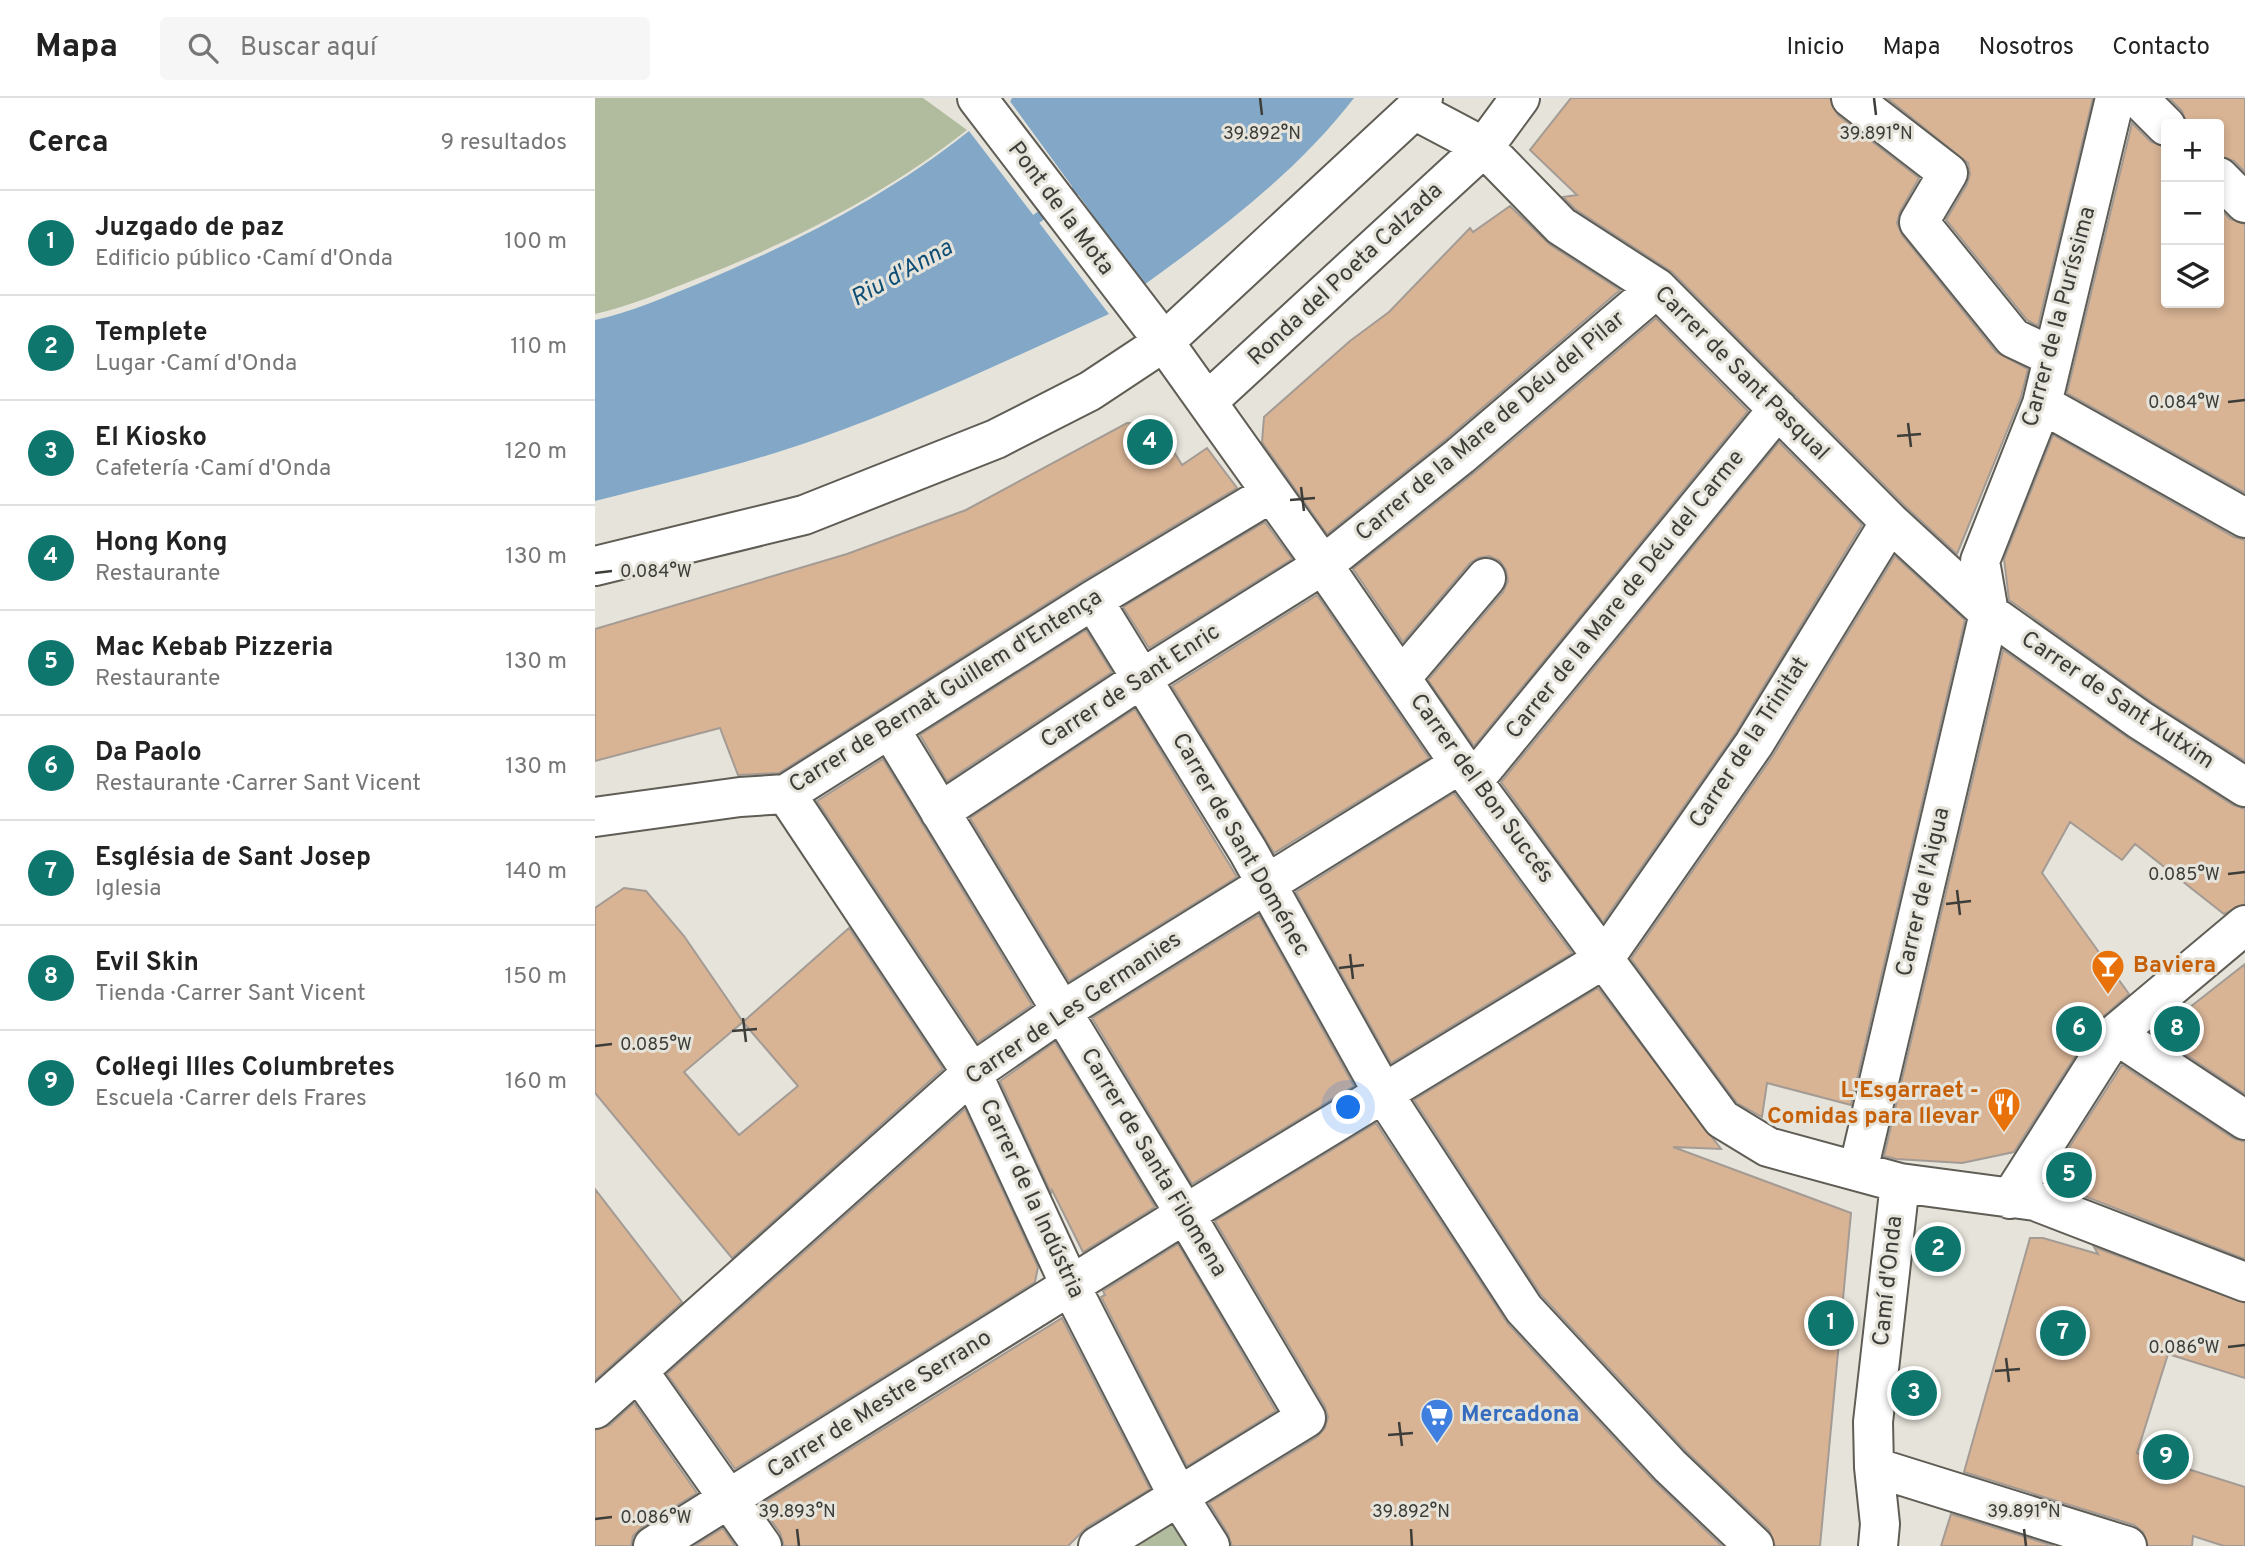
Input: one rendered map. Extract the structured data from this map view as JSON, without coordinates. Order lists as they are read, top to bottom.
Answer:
{
  "streets": {
    "street": [
      "Pont de la Mota",
      "Ronda del Poeta Calzada",
      "Carrer de la Puríssima",
      "Carrer de Sant Pasqual",
      "Carrer de la Mare de Déu del Pilar",
      "Carrer de la Mare de Déu del Carme",
      "Carrer de Sant Enric",
      "Carrer de Bernat Guillem d'Entença",
      "Carrer de Sant Xutxim",
      "Carrer de la Trinitat",
      "Carrer del Bon Succés",
      "Carrer de Sant Doménec",
      "Carrer de l'Aigua",
      "Carrer de Les Germanies",
      "Carrer de Santa Filomena",
      "Carrer de la Indústria",
      "Camí d'Onda",
      "Carrer de Mestre Serrano"
    ]
  },
  "crossings": [
    ["Pont de la Mota", "Carrer del Bon Succés"],
    ["Ronda del Poeta Calzada", "Carrer de Sant Pasqual"],
    ["Ronda del Poeta Calzada", "Carrer del Bon Succés"],
    ["Carrer de la Puríssima", "Carrer de Sant Pasqual"],
    ["Carrer de la Puríssima", "Carrer de Sant Xutxim"],
    ["Carrer de la Puríssima", "Carrer de l'Aigua"],
    ["Carrer de Sant Pasqual", "Carrer de la Mare de Déu del Pilar"],
    ["Carrer de Sant Pasqual", "Carrer de la Mare de Déu del Carme"],
    ["Carrer de Sant Pasqual", "Carrer de Sant Xutxim"],
    ["Carrer de Sant Pasqual", "Carrer de la Trinitat"],
    ["Carrer de Sant Pasqual", "Carrer de l'Aigua"],
    ["Carrer de la Mare de Déu del Pilar", "Carrer de Sant Enric"],
    ["Carrer de la Mare de Déu del Pilar", "Carrer del Bon Succés"],
    ["Carrer de la Mare de Déu del Carme", "Carrer del Bon Succés"],
    ["Carrer de la Mare de Déu del Carme", "Carrer de Les Germanies"],
    ["Carrer de Sant Enric", "Carrer del Bon Succés"],
    ["Carrer de Sant Enric", "Carrer de Sant Doménec"],
    ["Carrer de Sant Enric", "Carrer de Santa Filomena"],
    ["Carrer de Bernat Guillem d'Entença", "Carrer del Bon Succés"],
    ["Carrer de Bernat Guillem d'Entença", "Carrer de Sant Doménec"],
    ["Carrer de Bernat Guillem d'Entença", "Carrer de Santa Filomena"],
    ["Carrer de Bernat Guillem d'Entença", "Carrer de la Indústria"],
    ["Carrer de Sant Xutxim", "Carrer de l'Aigua"],
    ["Carrer de la Trinitat", "Carrer del Bon Succés"],
    ["Carrer de la Trinitat", "Carrer de Mestre Serrano"],
    ["Carrer del Bon Succés", "Carrer de l'Aigua"],
    ["Carrer del Bon Succés", "Carrer de Les Germanies"],
    ["Carrer del Bon Succés", "Camí d'Onda"],
    ["Carrer del Bon Succés", "Carrer de Mestre Serrano"],
    ["Carrer de Sant Doménec", "Carrer de Les Germanies"],
    ["Carrer de Sant Doménec", "Carrer de Mestre Serrano"],
    ["Carrer de Les Germanies", "Carrer de Santa Filomena"],
    ["Carrer de Les Germanies", "Carrer de la Indústria"],
    ["Carrer de Santa Filomena", "Carrer de la Indústria"],
    ["Carrer de Santa Filomena", "Carrer de Mestre Serrano"],
    ["Carrer de la Indústria", "Carrer de Mestre Serrano"]
  ],
  "water": ["Riu d'Anna"],
  "places": {
    "bar": ["Baviera"],
    "restaurant": ["L'Esgarraet - Comidas para llevar"],
    "supermarket": ["Mercadona"]
  },
  "page": {
    "header": "Mapa",
    "search": "Buscar aquí",
    "nav": [
      "Inicio",
      "Mapa",
      "Nosotros",
      "Contacto"
    ],
    "heading": ["Cerca", "9 resultados"],
    "map_buttons": ["+", "−"],
    "list": [
      {
        "mark": "1",
        "name": "Juzgado de paz",
        "note": "Edificio público · Camí d'Onda",
        "value": "100 m"
      },
      {
        "mark": "2",
        "name": "Templete",
        "note": "Lugar · Camí d'Onda",
        "value": "110 m"
      },
      {
        "mark": "3",
        "name": "El Kiosko",
        "note": "Cafetería · Camí d'Onda",
        "value": "120 m"
      },
      {
        "mark": "4",
        "name": "Hong Kong",
        "note": "Restaurante",
        "value": "130 m"
      },
      {
        "mark": "5",
        "name": "Mac Kebab Pizzeria",
        "note": "Restaurante",
        "value": "130 m"
      },
      {
        "mark": "6",
        "name": "Da Paolo",
        "note": "Restaurante · Carrer Sant Vicent",
        "value": "130 m"
      },
      {
        "mark": "7",
        "name": "Església de Sant Josep",
        "note": "Iglesia",
        "value": "140 m"
      },
      {
        "mark": "8",
        "name": "Evil Skin",
        "note": "Tienda · Carrer Sant Vicent",
        "value": "150 m"
      },
      {
        "mark": "9",
        "name": "Col·legi Illes Columbretes",
        "note": "Escuela · Carrer dels Frares",
        "value": "160 m"
      }
    ],
    "pins": [
      "4",
      "6",
      "8",
      "5",
      "2",
      "1",
      "7",
      "3",
      "9"
    ]
  },
  "coordinates": [
    "39.892°N",
    "39.891°N",
    "0.084°W",
    "0.085°W",
    "0.086°W",
    "39.893°N"
  ]
}
